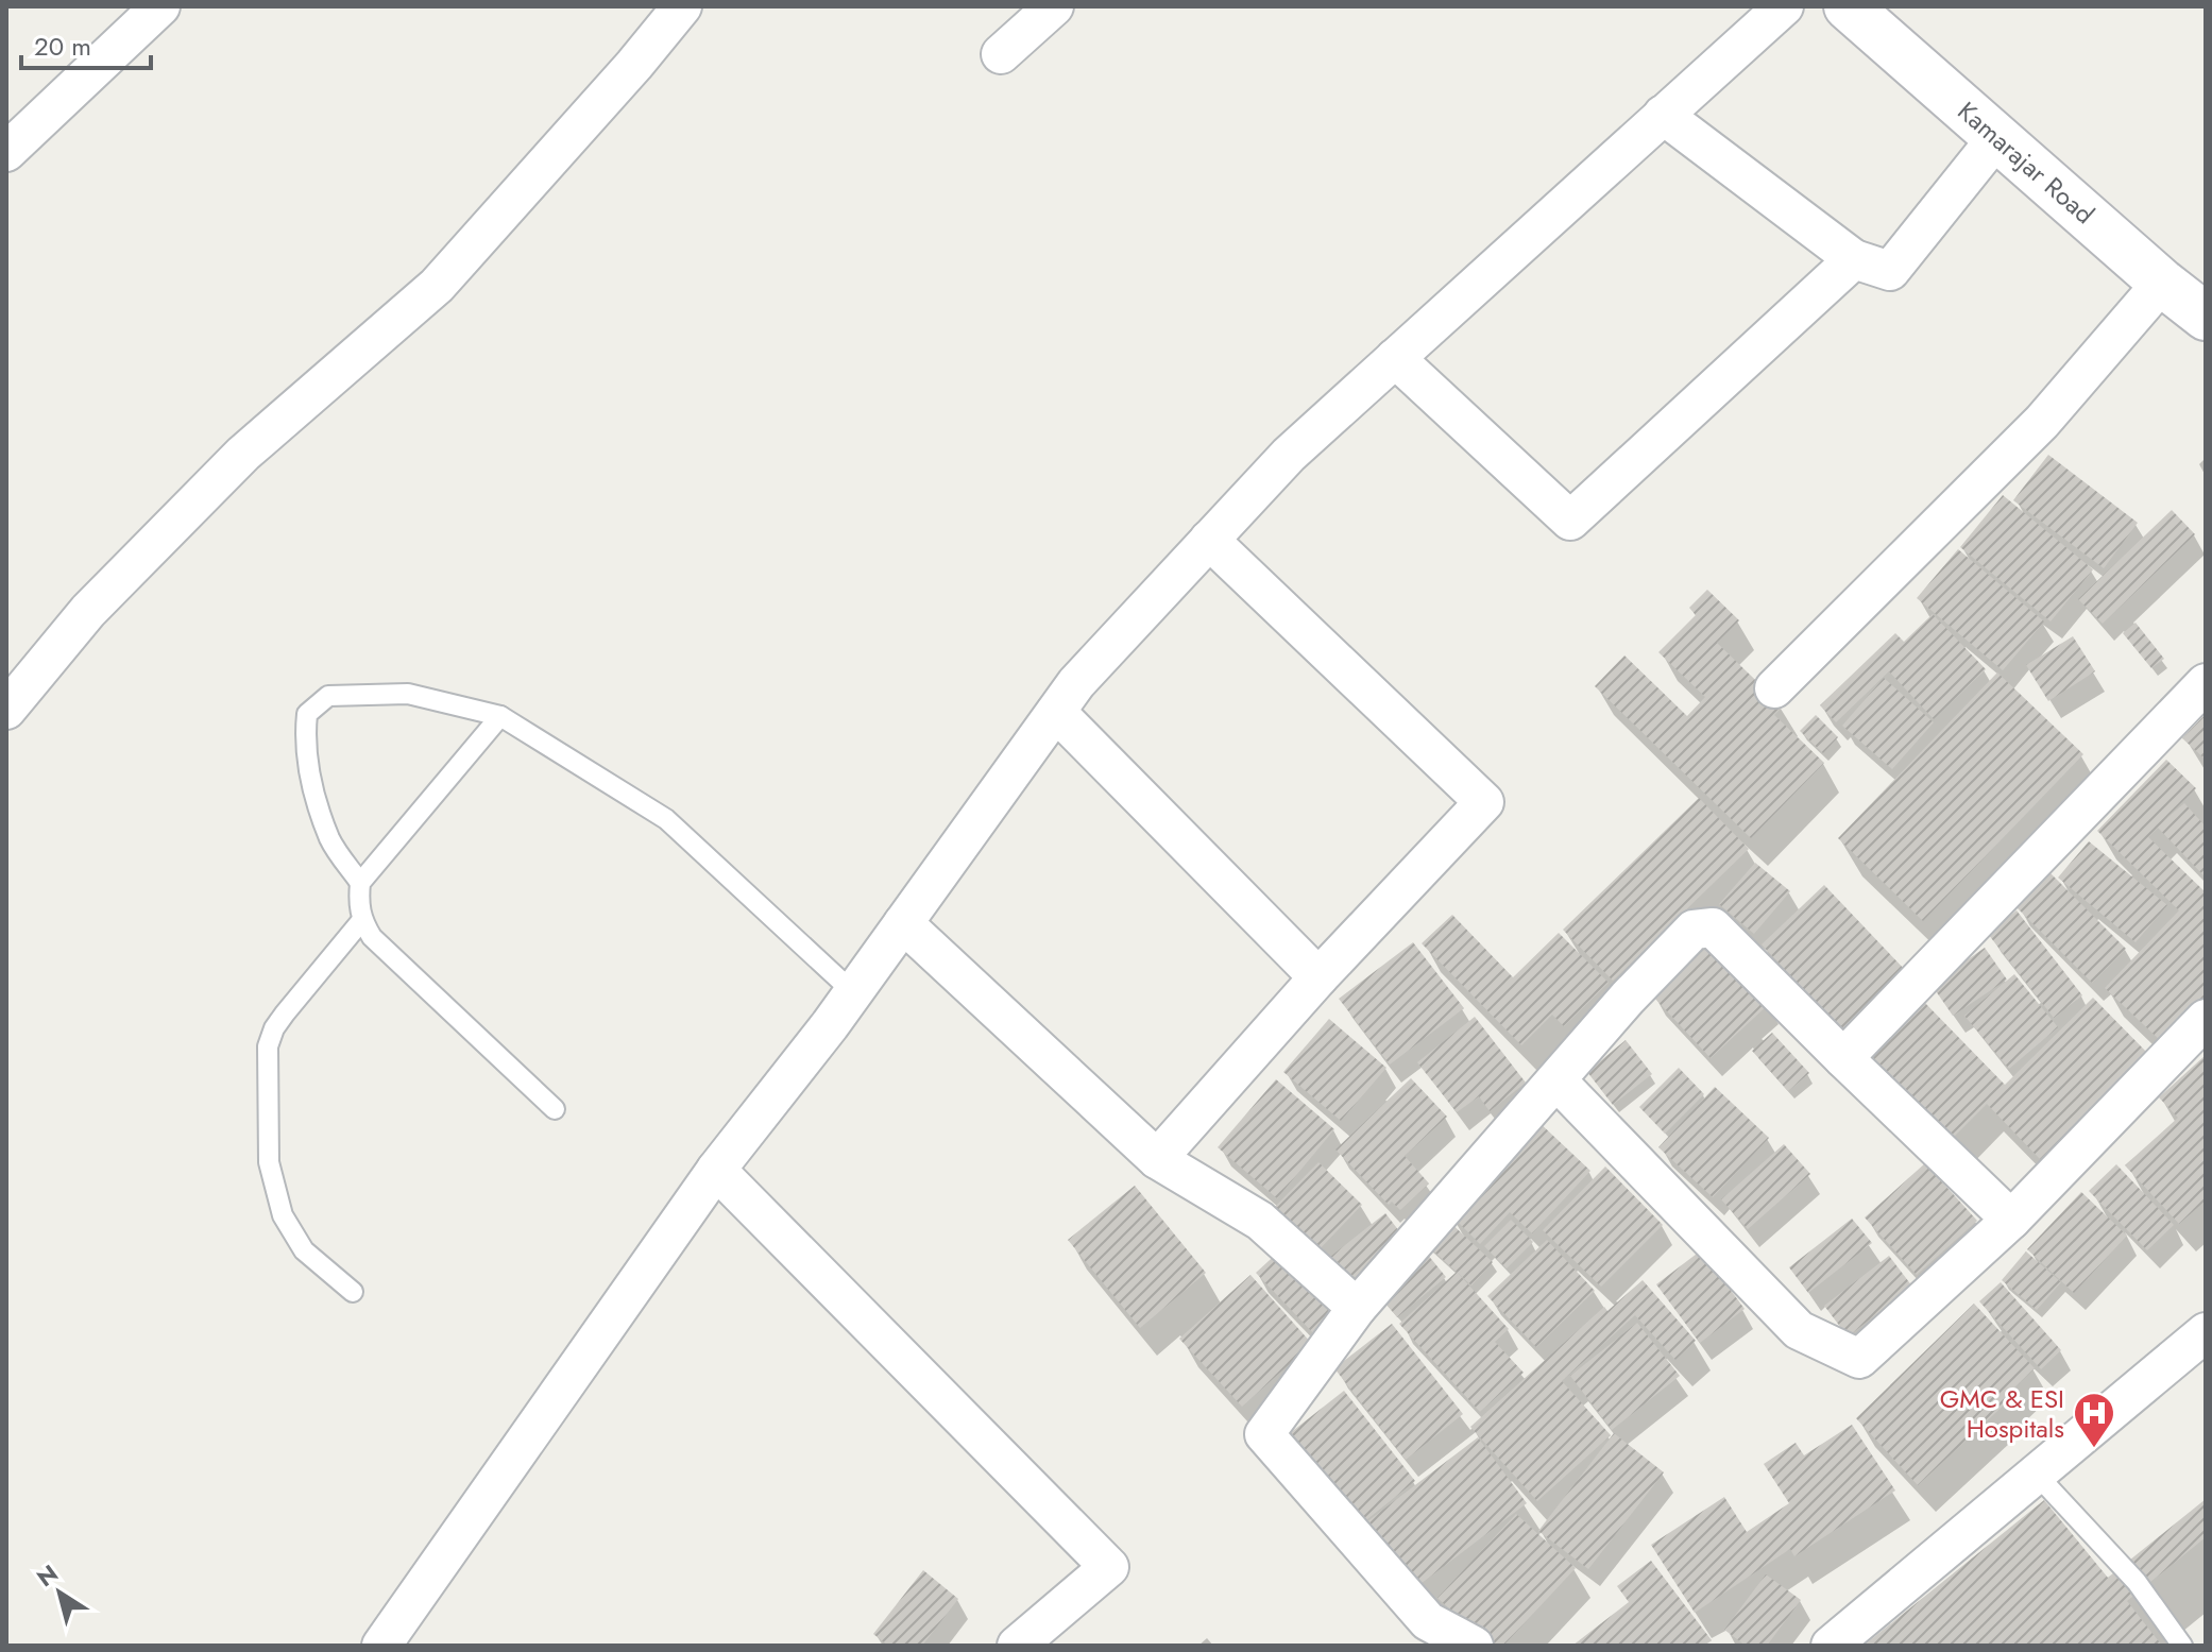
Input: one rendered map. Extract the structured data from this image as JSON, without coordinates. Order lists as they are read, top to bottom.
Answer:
{
  "streets": {
    "main road": ["Kamarajar Road"]
  },
  "places": {
    "hospital": ["GMC & ESI Hospitals"]
  },
  "scale_bar": "20 m",
  "north": "top left"
}
